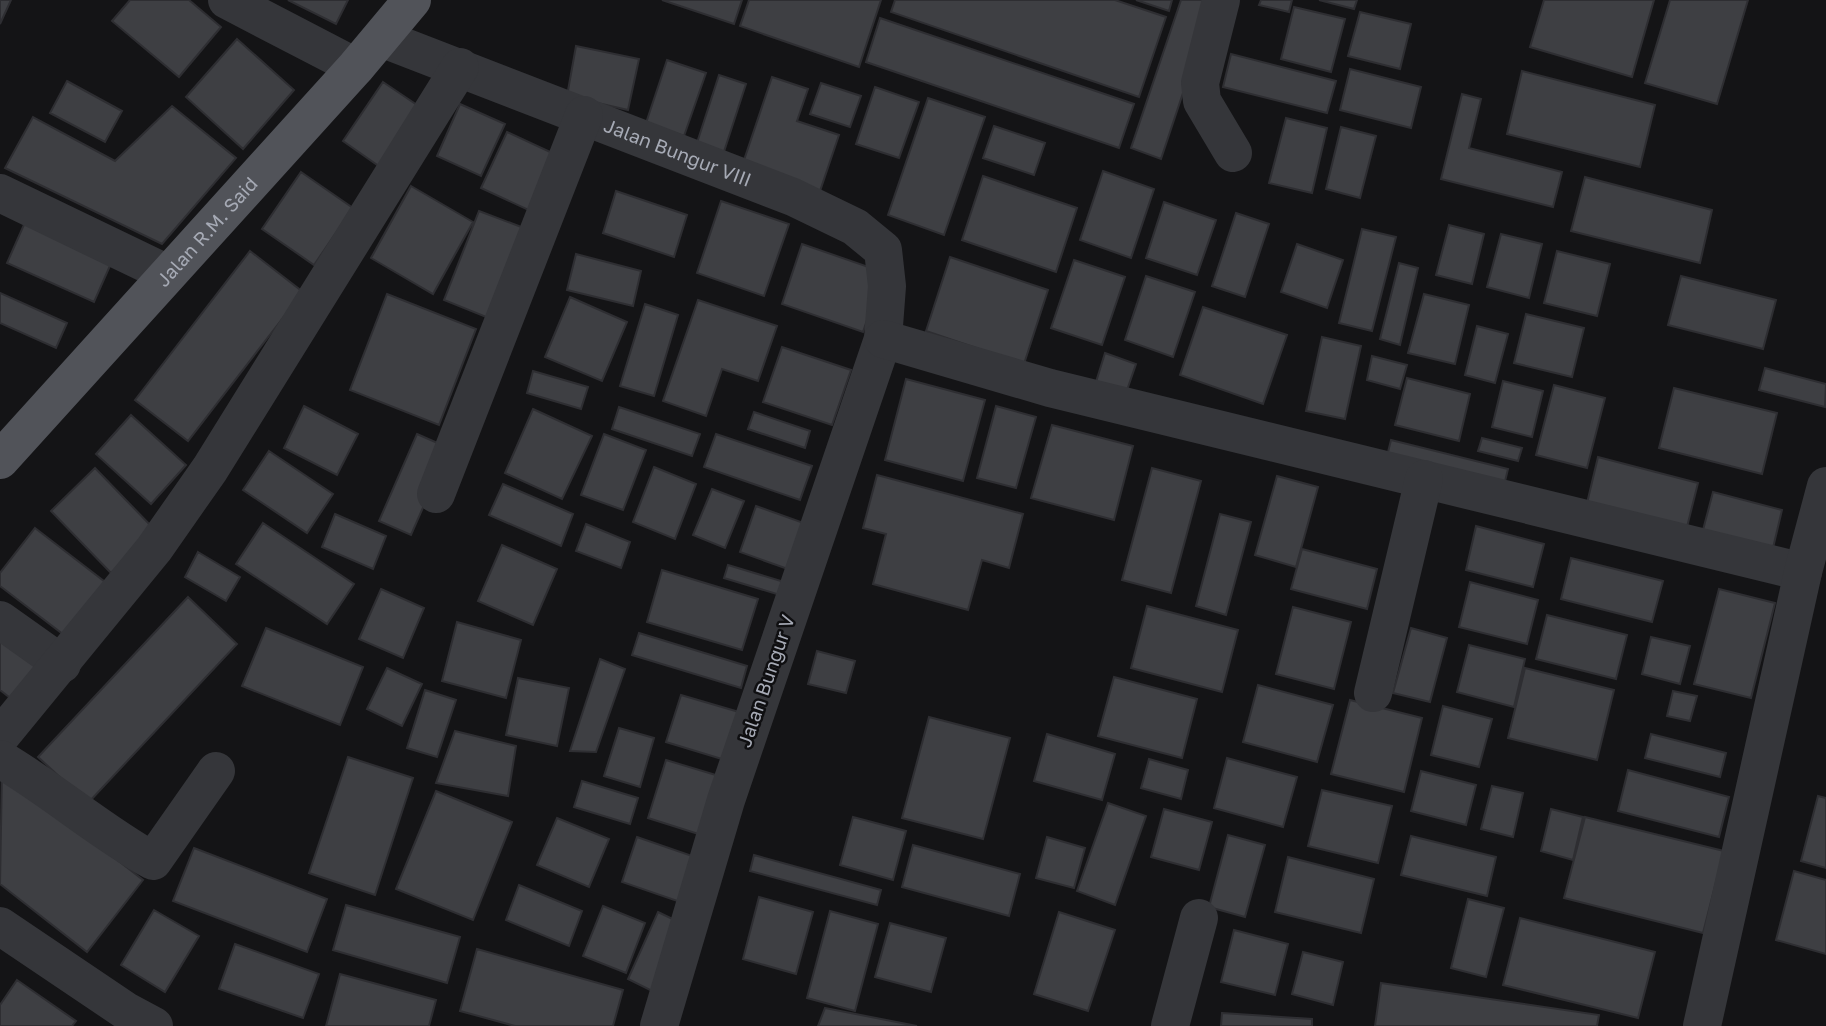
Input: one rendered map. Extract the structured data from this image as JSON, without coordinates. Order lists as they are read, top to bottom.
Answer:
{
  "streets": {
    "main road": ["Jalan R.M. Said"],
    "street": ["Jalan Bungur VIII", "Jalan Bungur V"]
  },
  "crossings": [
    ["Jalan Bungur VIII", "Jalan R.M. Said"],
    ["Jalan Bungur VIII", "Jalan Bungur V"]
  ]
}
